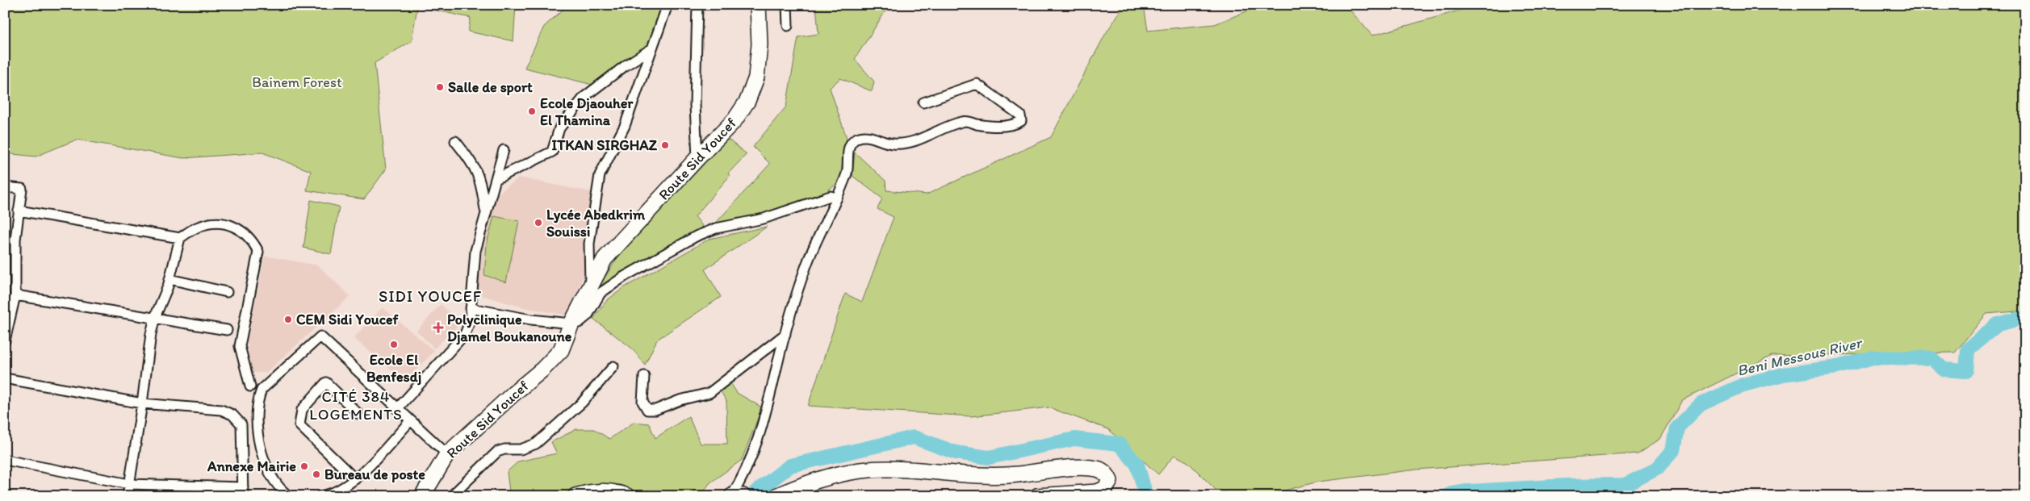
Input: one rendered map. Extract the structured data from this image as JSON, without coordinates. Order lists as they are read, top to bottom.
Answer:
{
  "streets": {
    "main road": ["Route Sid Youcef"]
  },
  "districts": ["SIDI YOUCEF", "CITÉ 384 LOGEMENTS"],
  "water": ["Beni Messous River"],
  "parks": ["Bainem Forest"],
  "places": {
    "other": [
      "Salle de sport",
      "Ecole Djaouher El Thamina",
      "ITKAN SIRGHAZ",
      "Lycée Abedkrim Souissi",
      "CEM Sidi Youcef",
      "Ecole El Benfesdj",
      "Annexe Mairie",
      "Bureau de poste"
    ],
    "health": ["Polyclinique Djamel Boukanoune"]
  }
}
